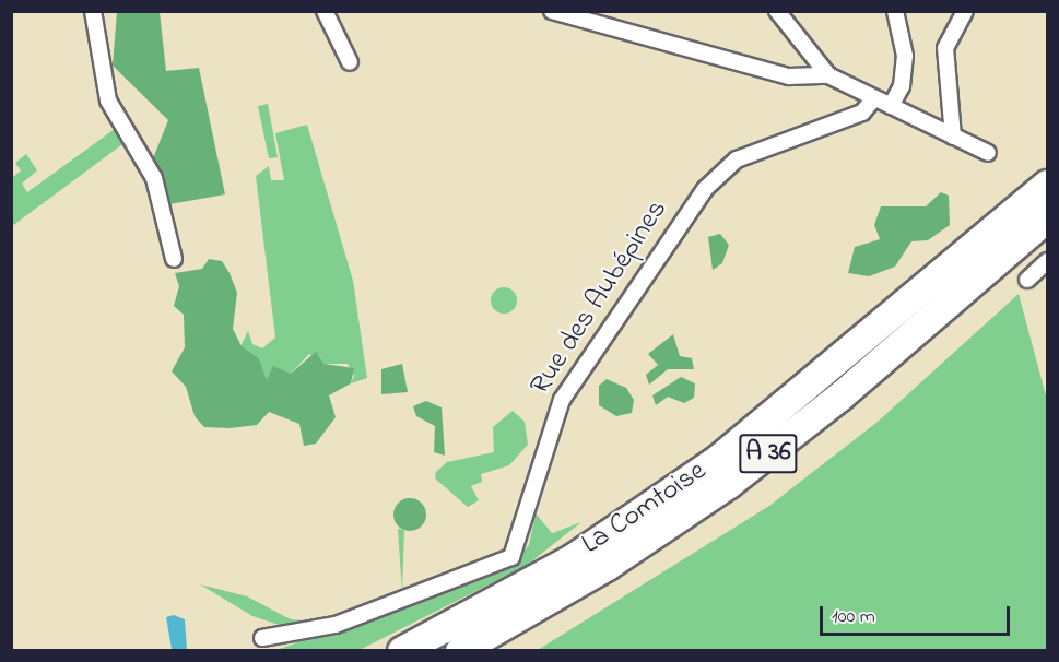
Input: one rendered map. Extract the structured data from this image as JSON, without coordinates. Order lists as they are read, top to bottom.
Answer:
{
  "streets": {
    "highway": ["A 36", "La Comtoise"],
    "street": ["Rue des Aubépines"]
  },
  "scale_bar": "100 m"
}
